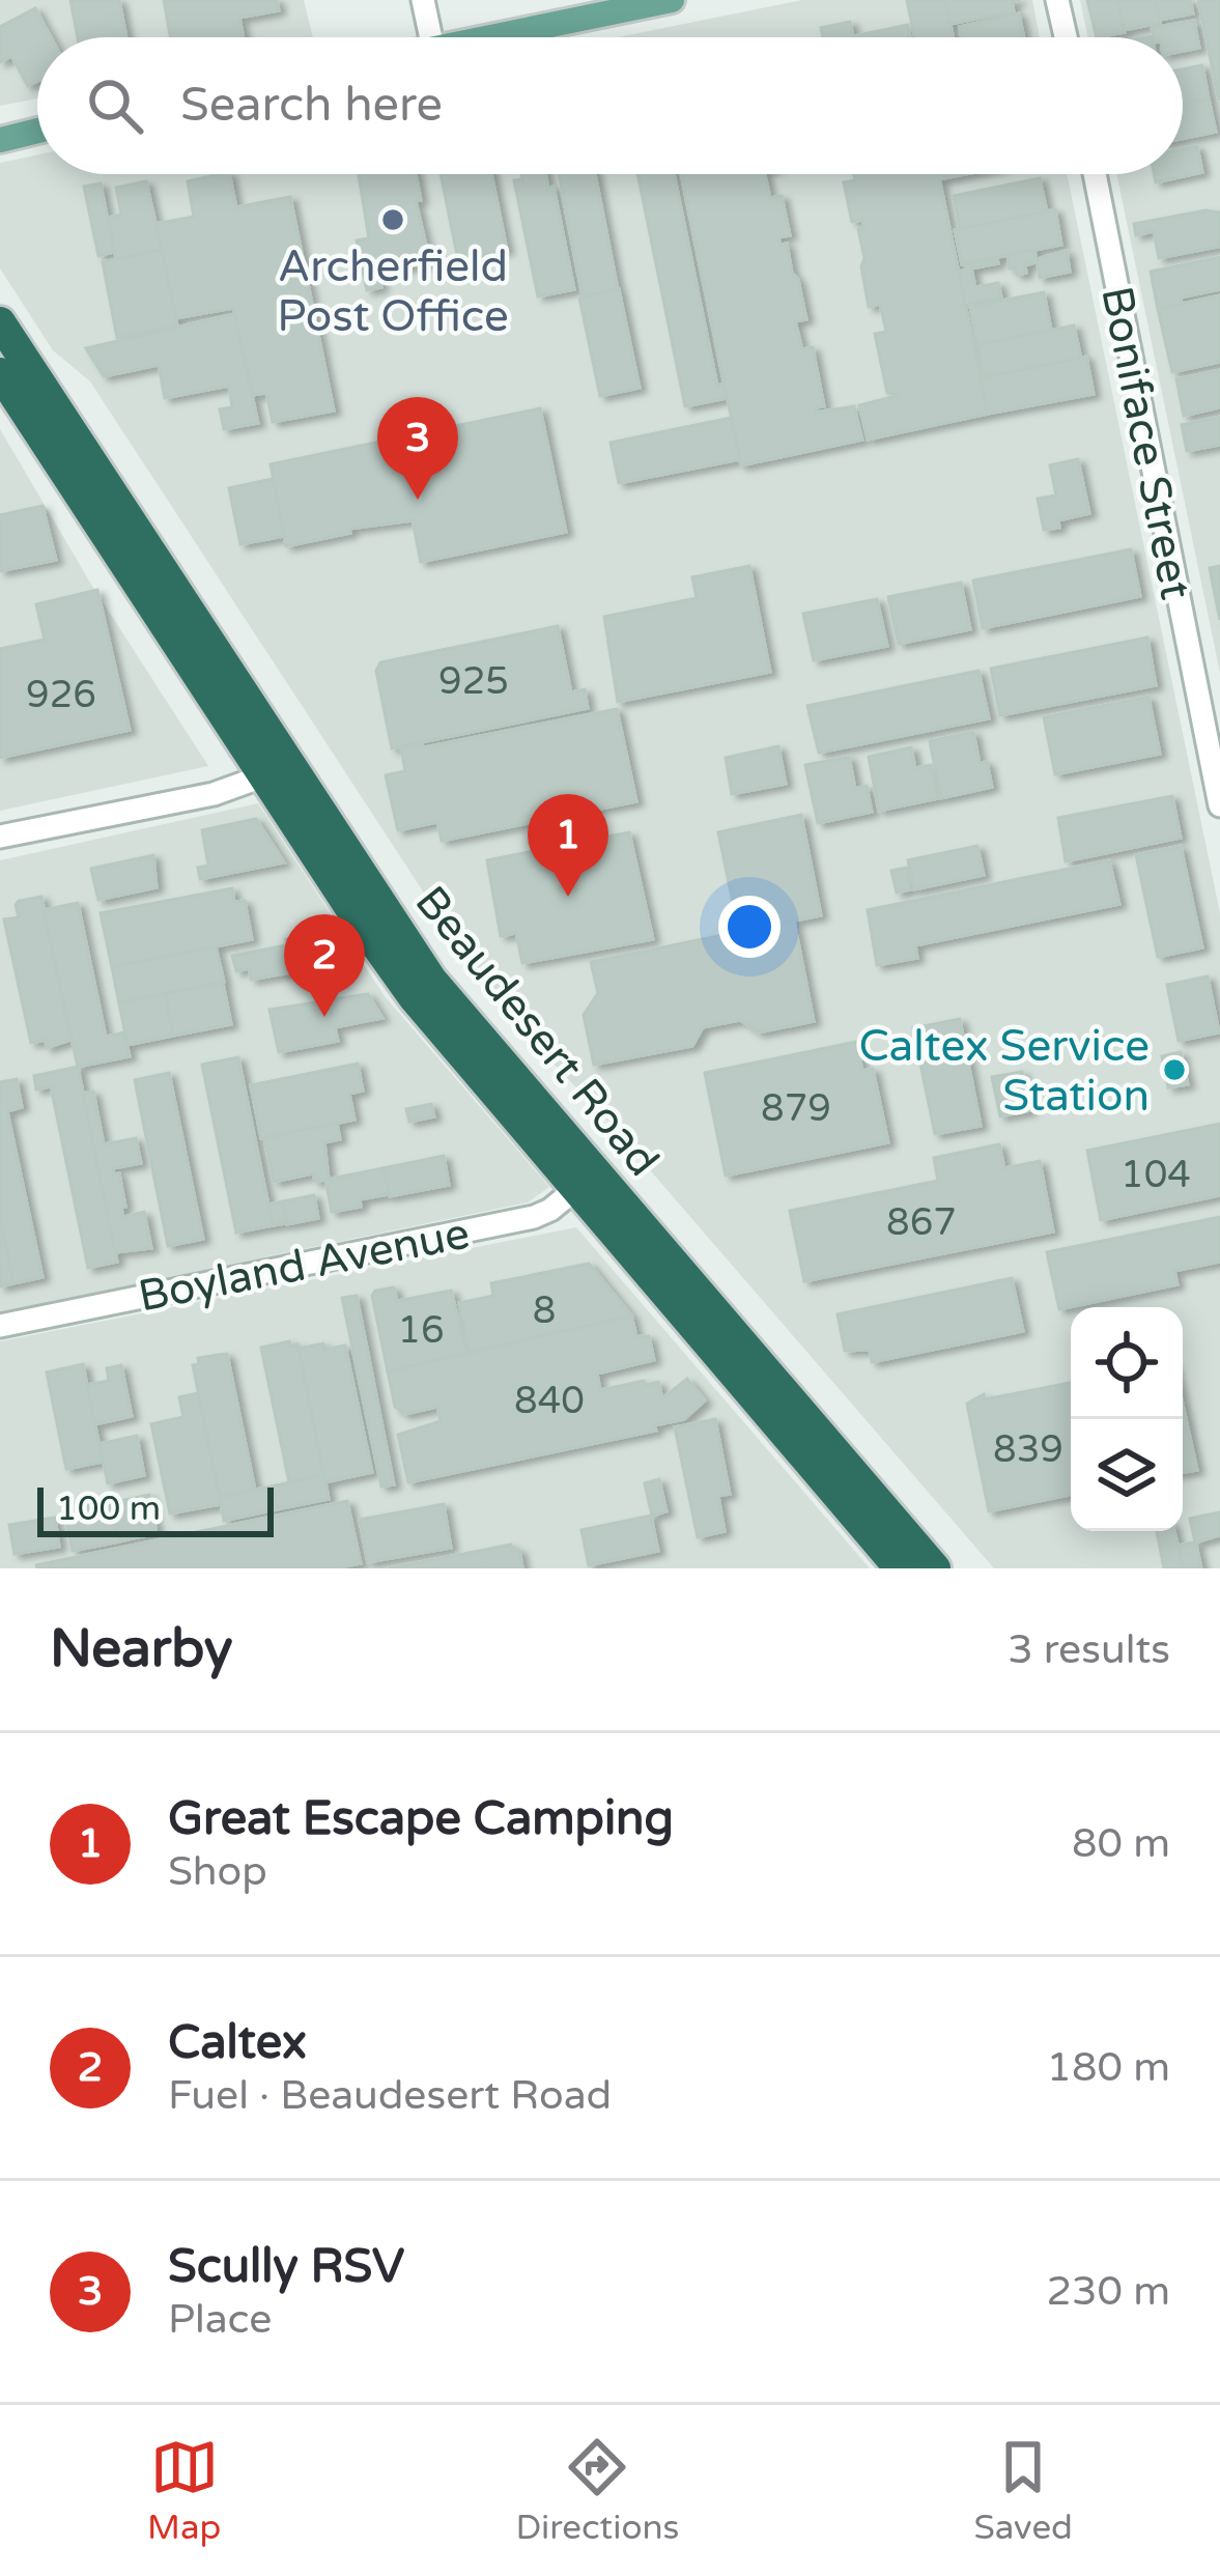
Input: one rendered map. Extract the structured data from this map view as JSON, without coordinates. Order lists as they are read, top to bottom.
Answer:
{
  "streets": {
    "highway": ["Beaudesert Road"],
    "street": ["Boniface Street", "Boyland Avenue"]
  },
  "crossings": [
    ["Beaudesert Road", "Boyland Avenue"]
  ],
  "places": ["Archerfield Post Office", "Caltex Service Station"],
  "house_numbers": [
    "925",
    "926",
    "879",
    "104",
    "867",
    "8",
    "16",
    "840",
    "839"
  ],
  "scale_bar": "100 m",
  "page": {
    "search": "Search here",
    "pins": ["3", "1", "2"],
    "scale": "100 m",
    "heading": ["Nearby", "3 results"],
    "list": [
      {
        "mark": "1",
        "name": "Great Escape Camping",
        "note": "Shop",
        "value": "80 m"
      },
      {
        "mark": "2",
        "name": "Caltex",
        "note": "Fuel · Beaudesert Road",
        "value": "180 m"
      },
      {
        "mark": "3",
        "name": "Scully RSV",
        "note": "Place",
        "value": "230 m"
      }
    ],
    "nav": ["Map", "Directions", "Saved"]
  }
}
